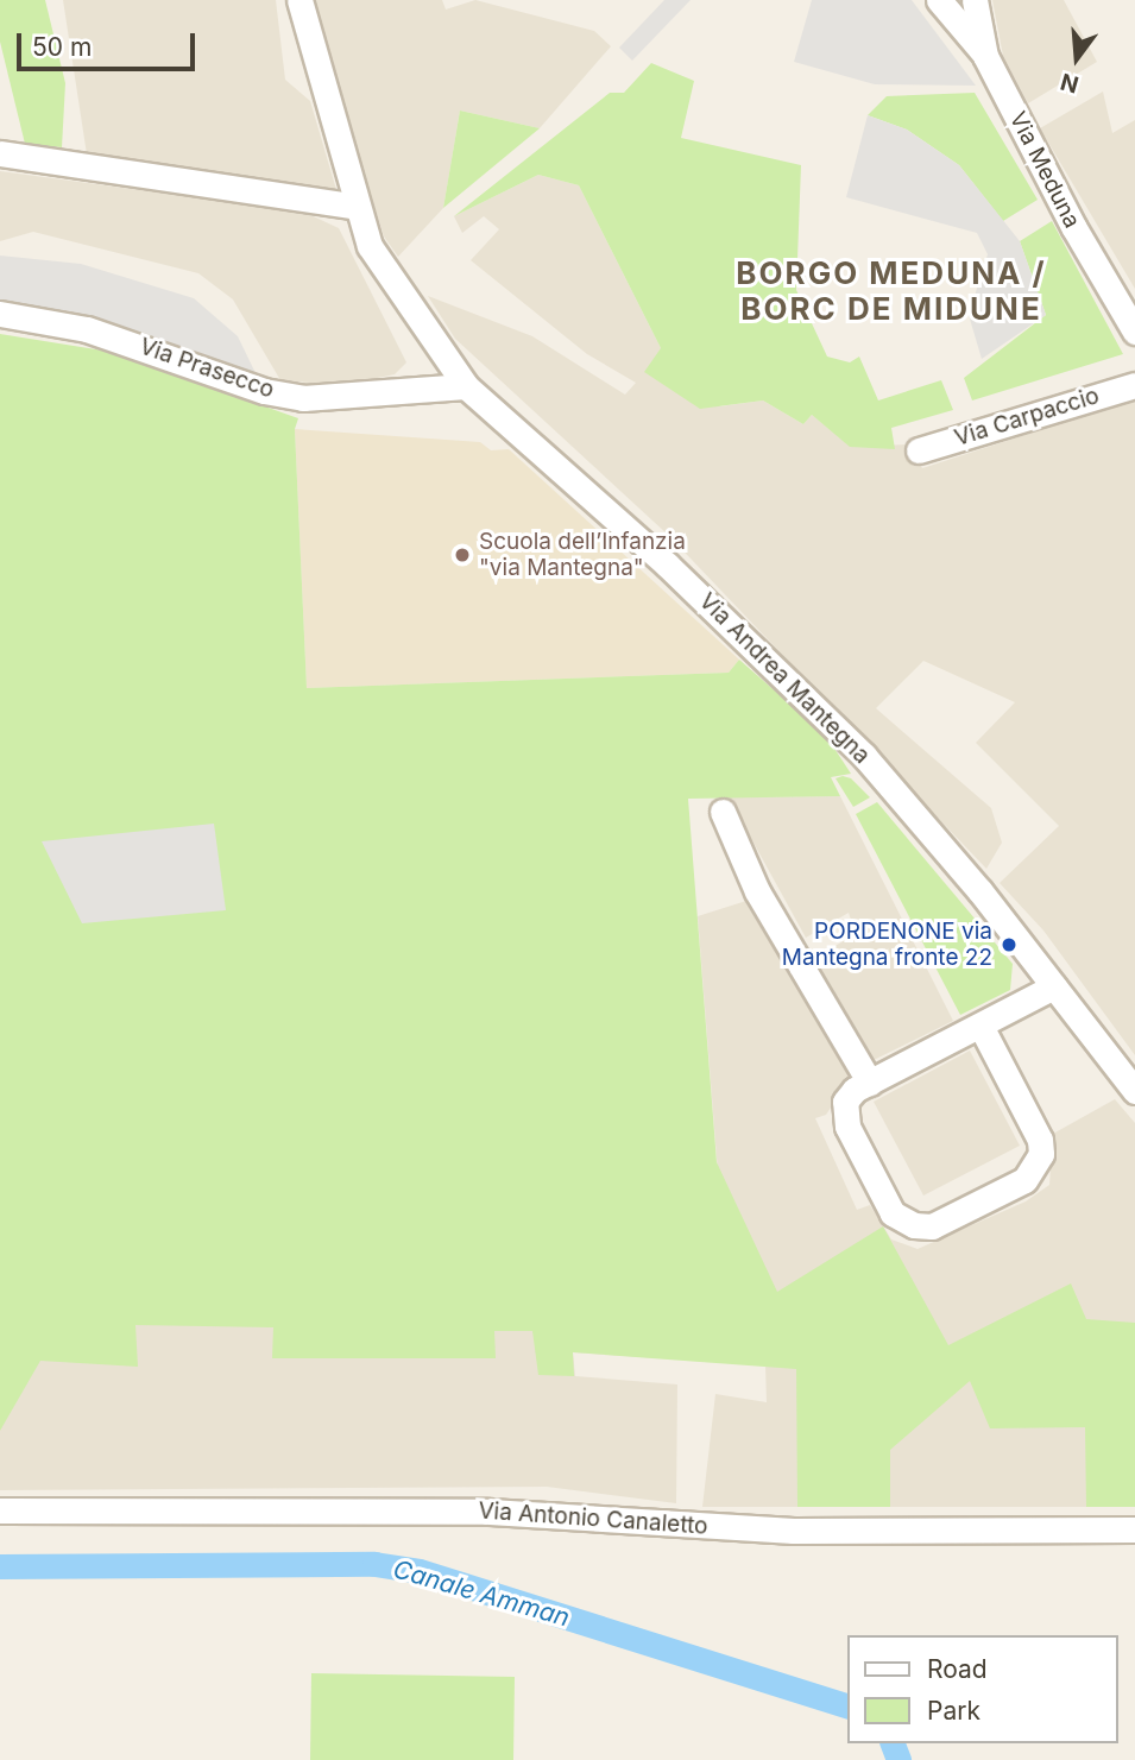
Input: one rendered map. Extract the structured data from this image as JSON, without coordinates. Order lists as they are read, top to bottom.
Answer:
{
  "streets": {
    "street": [
      "Via Meduna",
      "Via Prasecco",
      "Via Carpaccio",
      "Via Andrea Mantegna",
      "Via Antonio Canaletto"
    ]
  },
  "crossings": [
    ["Via Prasecco", "Via Andrea Mantegna"]
  ],
  "districts": ["BORGO MEDUNA / BORC DE MIDUNE"],
  "water": ["Canale Amman"],
  "places": ["Scuola dell’Infanzia \"via Mantegna\"", "PORDENONE via Mantegna fronte 22"],
  "legend": ["Road", "Park"],
  "scale_bar": "50 m",
  "north": "bottom"
}
